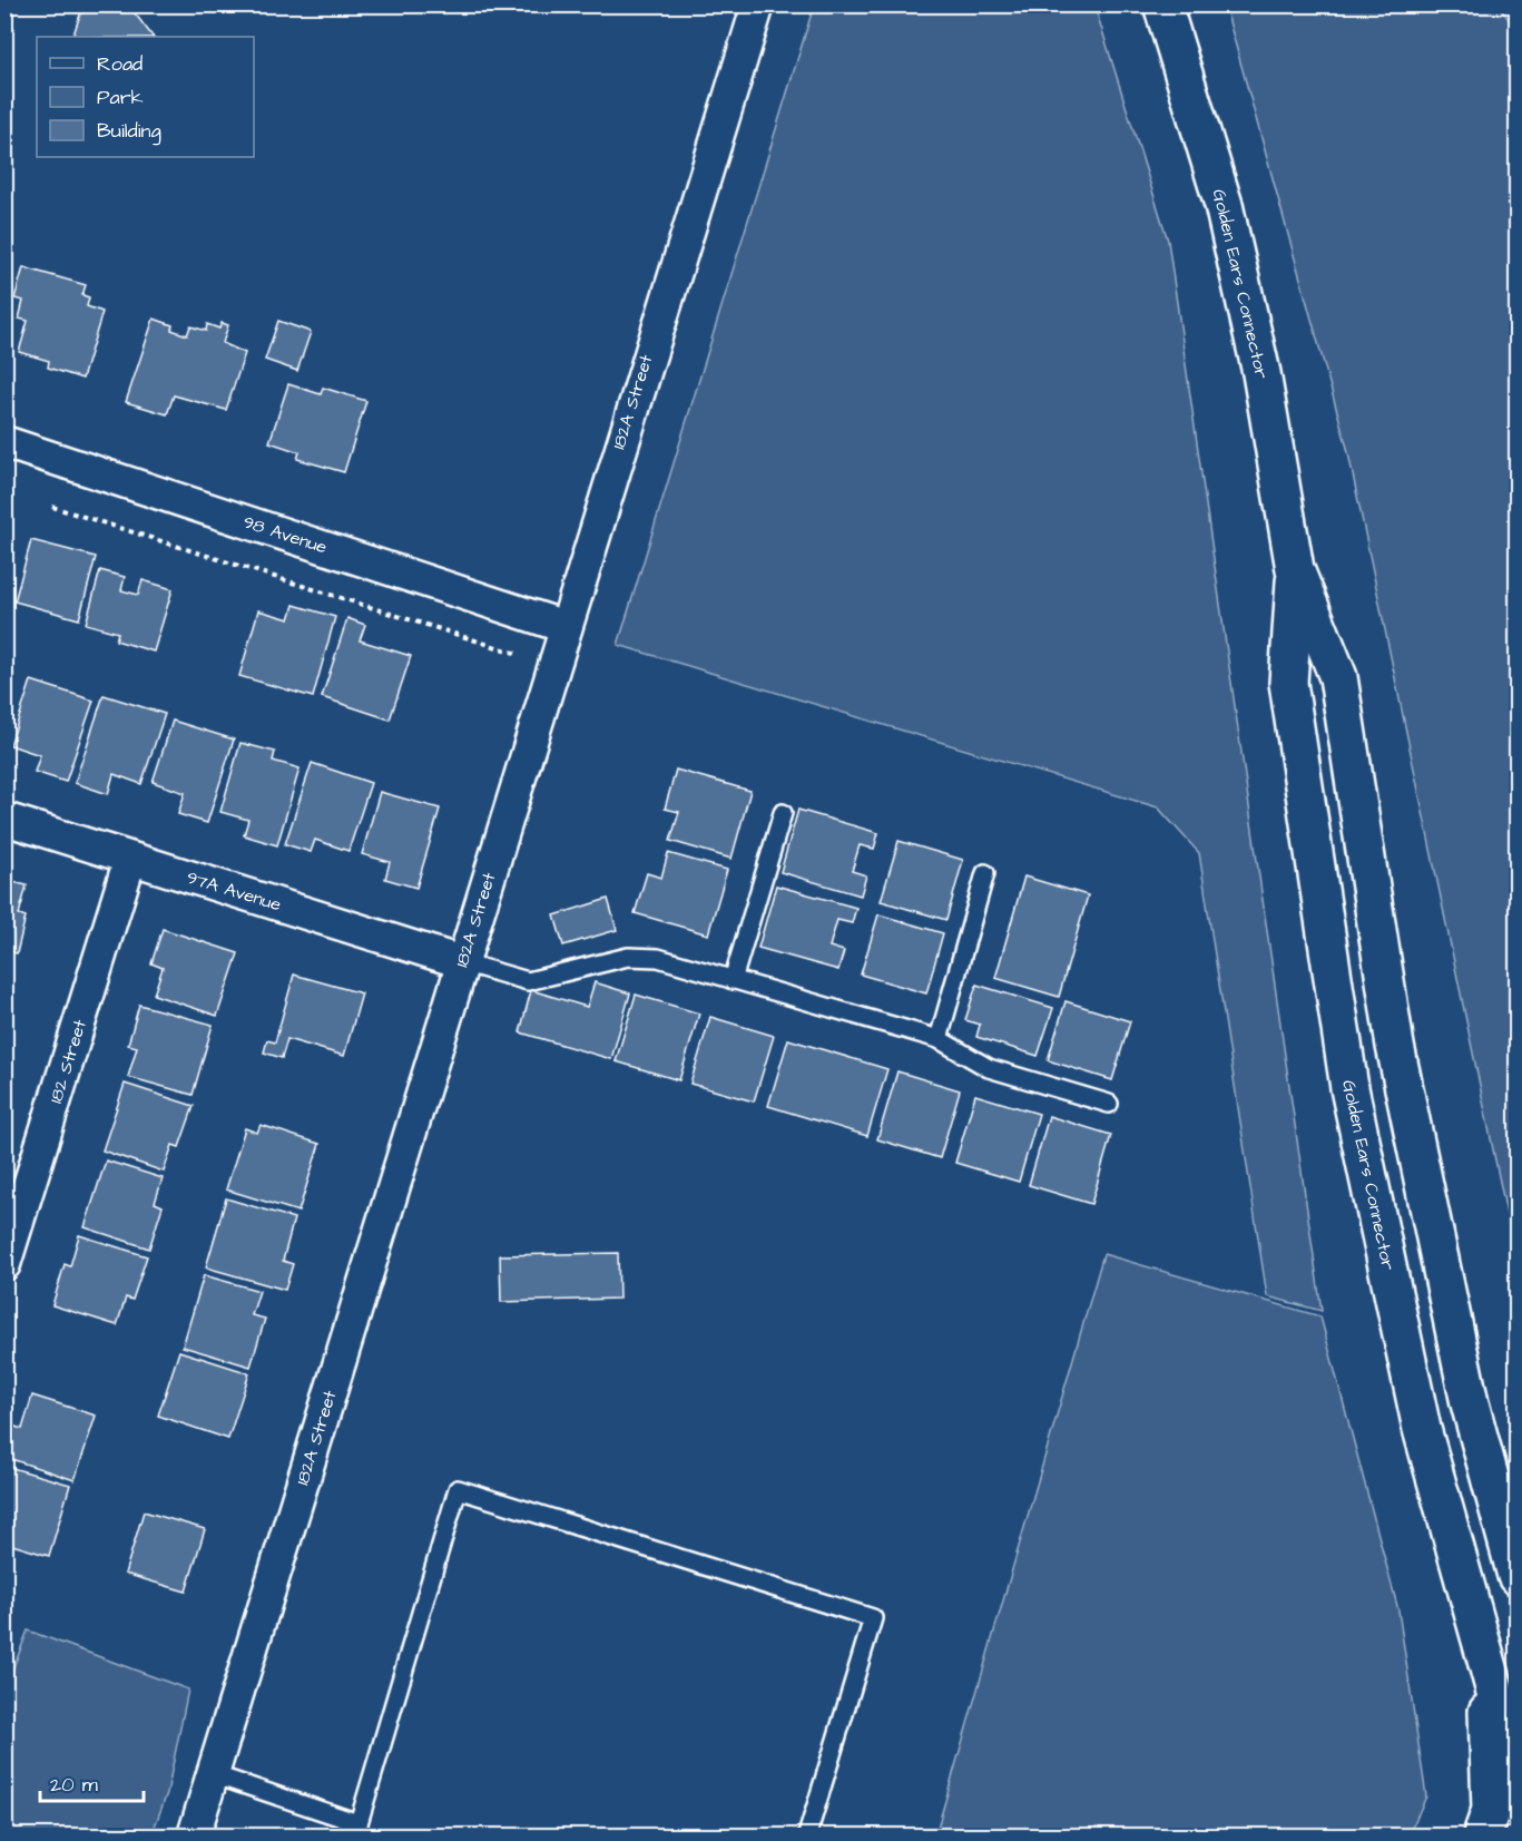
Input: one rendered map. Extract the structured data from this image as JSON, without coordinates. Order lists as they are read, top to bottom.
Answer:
{
  "streets": {
    "main road": ["Golden Ears Connector"],
    "street": [
      "182A Street",
      "98 Avenue",
      "97A Avenue",
      "182 Street"
    ]
  },
  "crossings": [
    ["182A Street", "98 Avenue"],
    ["182A Street", "97A Avenue"],
    ["97A Avenue", "182 Street"]
  ],
  "legend": ["Road", "Park", "Building"],
  "scale_bar": "20 m"
}
